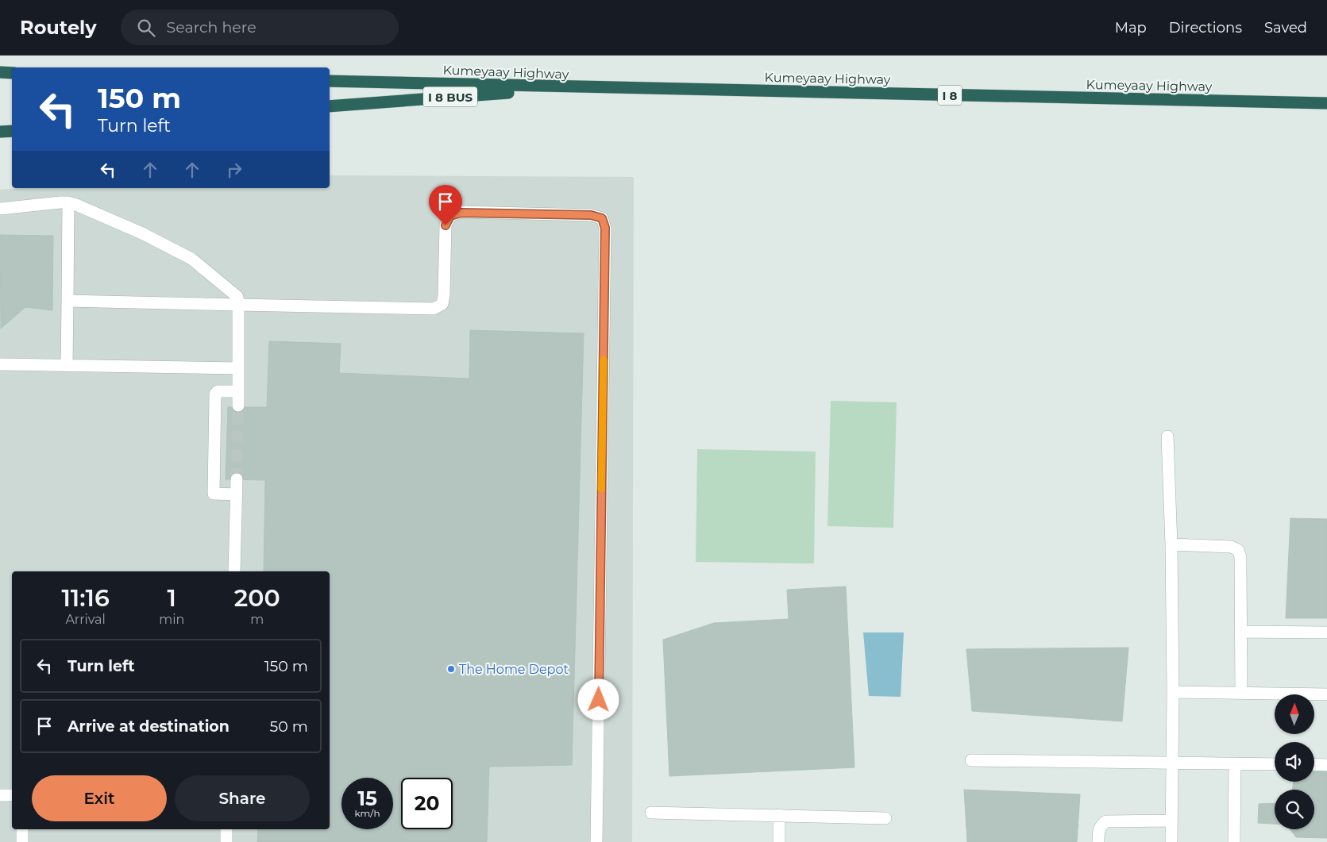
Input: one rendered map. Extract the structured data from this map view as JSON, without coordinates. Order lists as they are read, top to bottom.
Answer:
{
  "streets": {
    "highway": ["Kumeyaay Highway", "I 8", "I 8 BUS"]
  },
  "crossings": [
    ["Kumeyaay Highway", "I 8 BUS"]
  ],
  "places": ["The Home Depot"],
  "north": "top",
  "page": {
    "header": "Routely",
    "search": "Search here",
    "nav": ["Map", "Directions", "Saved"],
    "turn": ["150 m", "Turn left"],
    "eta": [
      "11:16",
      "Arrival",
      "1",
      "min",
      "200",
      "m"
    ],
    "list": [
      {
        "name": "Turn left",
        "value": "150 m"
      },
      {
        "name": "Arrive at destination",
        "value": "50 m"
      }
    ],
    "buttons": ["Exit", "Share"],
    "speed": "15 km/h",
    "limit": "20"
  }
}
